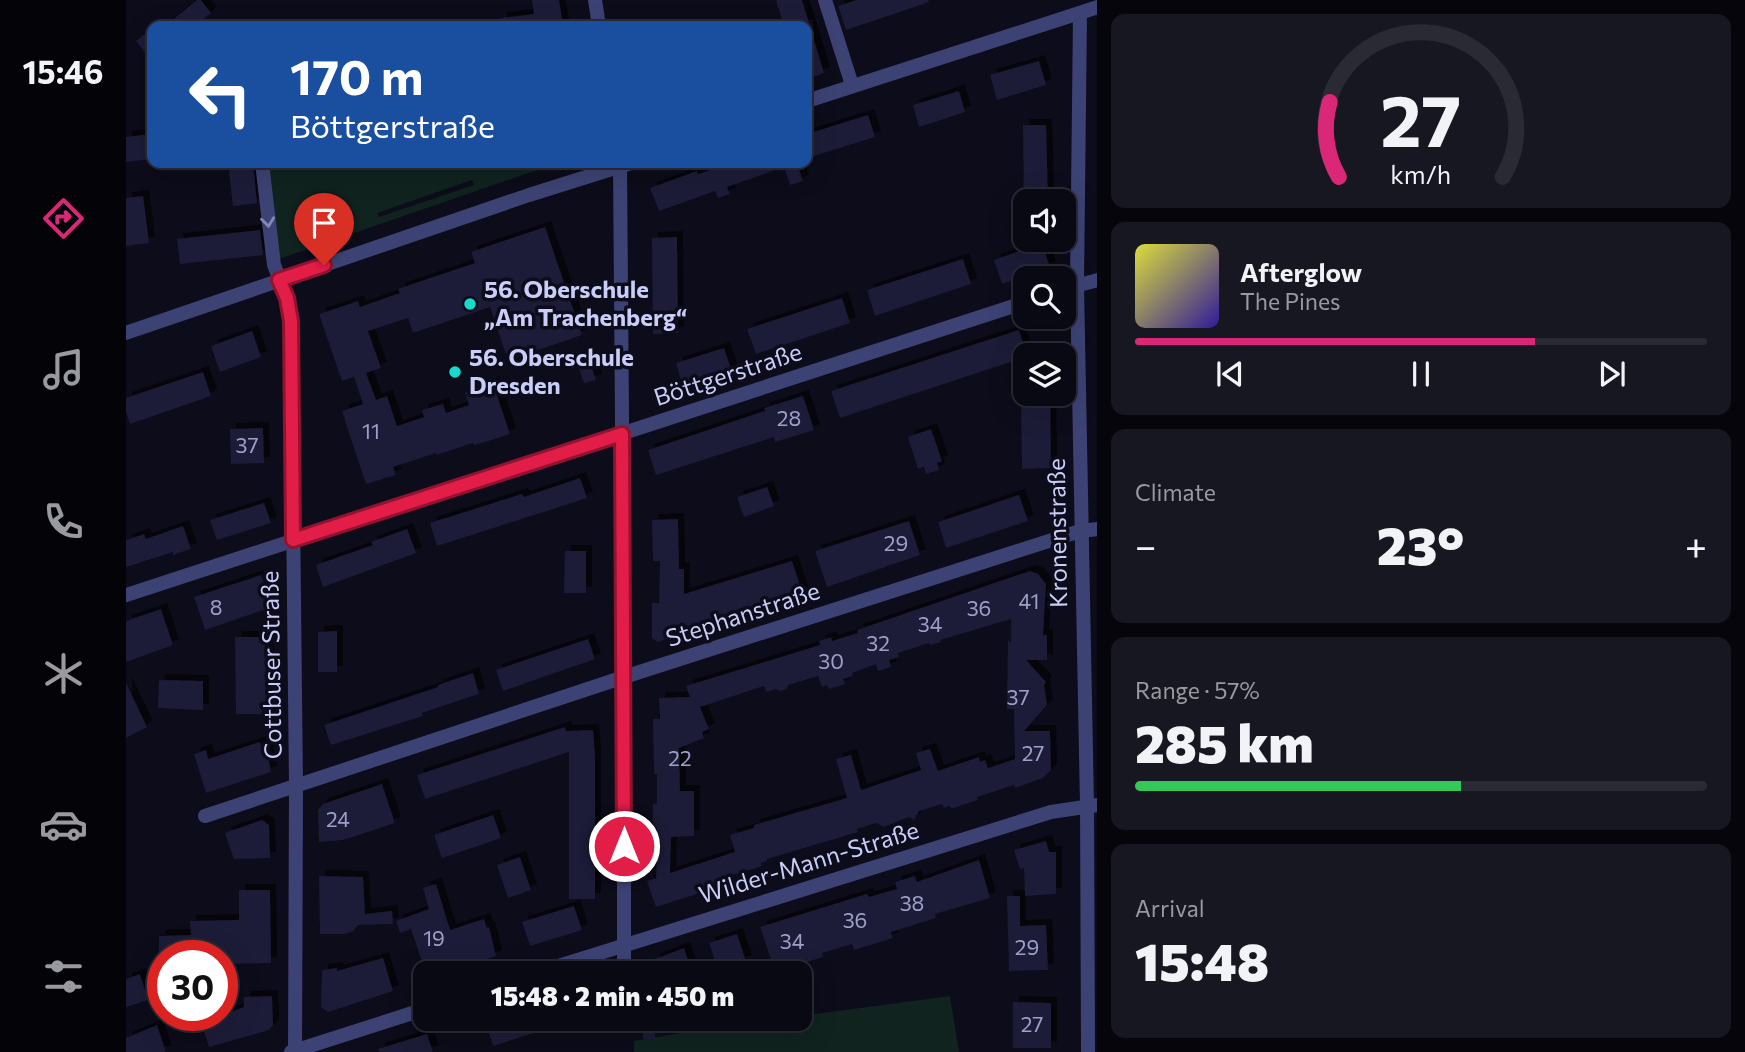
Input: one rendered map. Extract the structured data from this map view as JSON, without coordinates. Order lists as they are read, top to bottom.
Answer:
{
  "streets": {
    "street": [
      "Böttgerstraße",
      "Kronenstraße",
      "Stephanstraße",
      "Cottbuser Straße",
      "Wilder-Mann-Straße"
    ]
  },
  "crossings": [
    ["Böttgerstraße", "Cottbuser Straße"],
    ["Kronenstraße", "Stephanstraße"],
    ["Kronenstraße", "Wilder-Mann-Straße"],
    ["Stephanstraße", "Cottbuser Straße"]
  ],
  "places": ["56. Oberschule „Am Trachenberg“", "56. Oberschule Dresden"],
  "house_numbers": [
    "28",
    "11",
    "37",
    "29",
    "41",
    "8",
    "36",
    "34",
    "32",
    "30",
    "37",
    "27",
    "22",
    "24",
    "38",
    "36",
    "19",
    "34",
    "29",
    "27"
  ],
  "page": {
    "tabs": "15:46",
    "turn": ["170 m", "Böttgerstraße"],
    "song": ["Afterglow", "The Pines"],
    "tile": [
      "Climate",
      ["Range · 57%", "285 km"],
      ["Arrival", "15:48"]
    ],
    "heat": ["−", "23°", "+"],
    "limit": "30",
    "trip": "15:48 · 2 min · 450 m",
    "gauge": ["27", "km/h"]
  }
}
